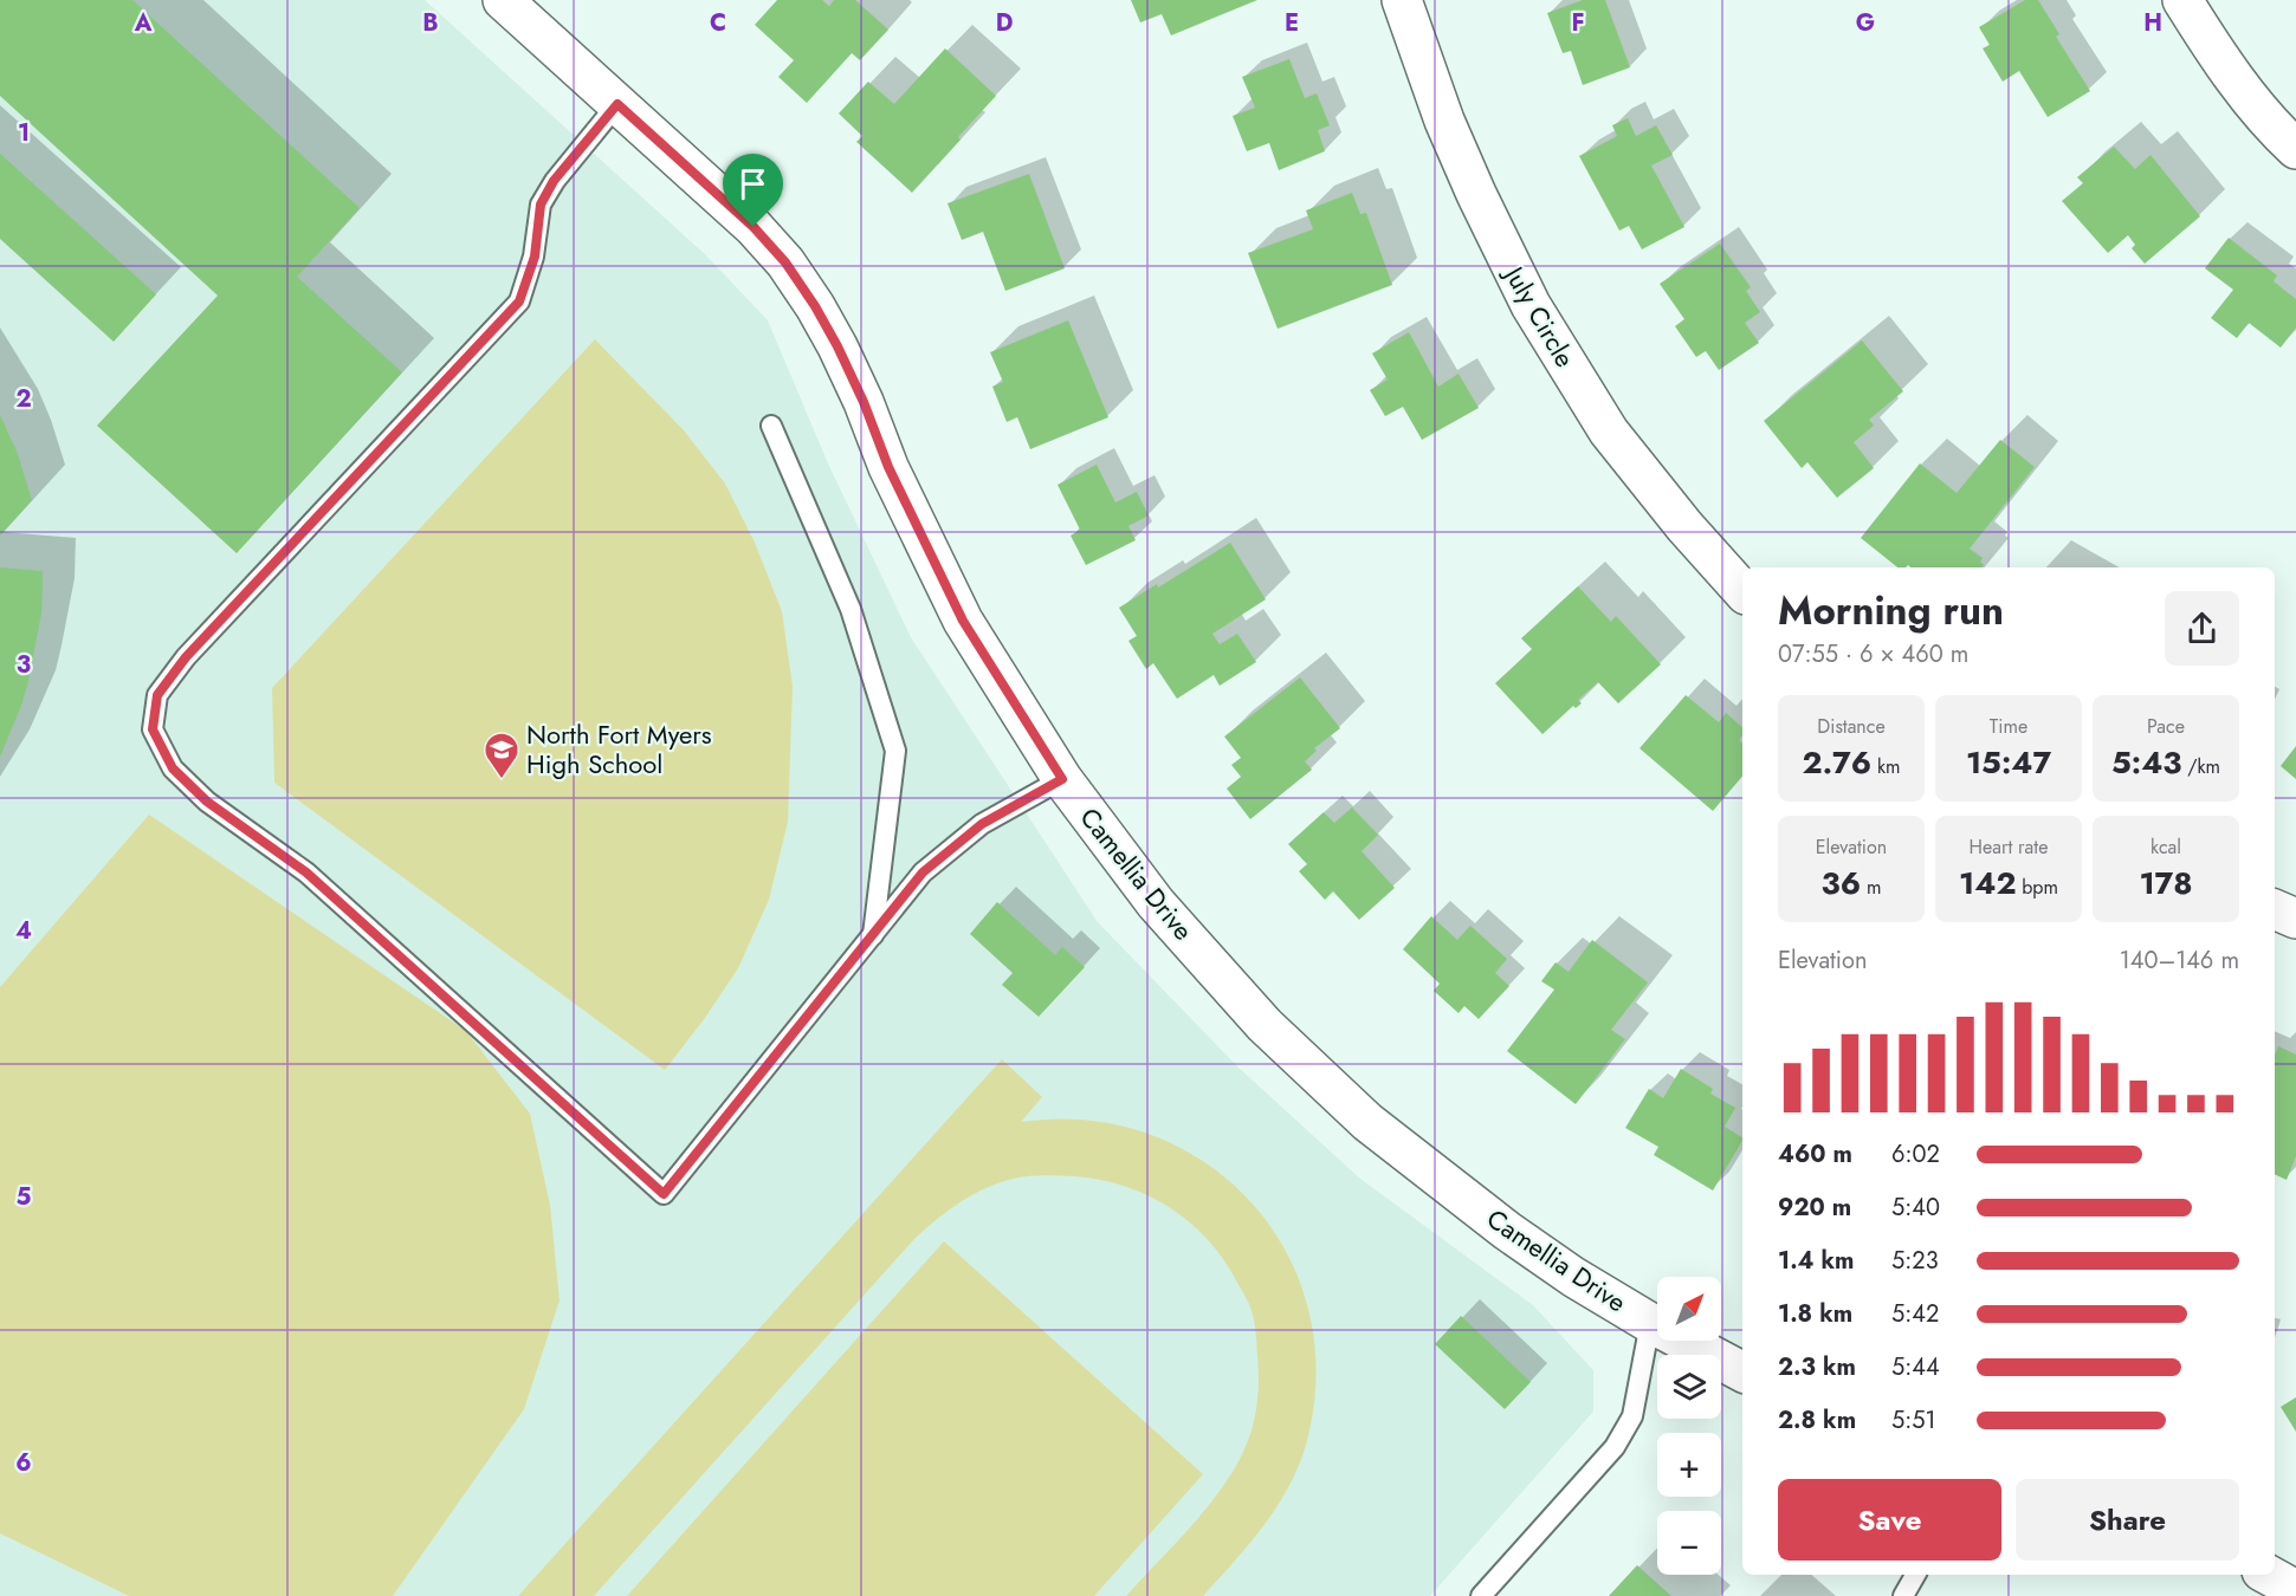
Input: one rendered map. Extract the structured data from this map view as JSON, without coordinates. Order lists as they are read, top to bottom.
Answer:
{
  "streets": {
    "street": ["July Circle", "Camellia Drive"]
  },
  "places": {
    "school or university": ["North Fort Myers High School"]
  },
  "north": "top right",
  "page": {
    "heading": ["Morning run", "07:55 · 6 × 460 m"],
    "stats": [
      ["Distance", "2.76 km"],
      ["Time", "15:47"],
      ["Pace", "5:43 /km"],
      ["Elevation", "36 m"],
      ["Heart rate", "142 bpm"],
      ["kcal", "178"]
    ],
    "chart": ["Elevation", "140–146 m"],
    "list": [
      {
        "name": "460 m",
        "note": "6:02"
      },
      {
        "name": "920 m",
        "note": "5:40"
      },
      {
        "name": "1.4 km",
        "note": "5:23"
      },
      {
        "name": "1.8 km",
        "note": "5:42"
      },
      {
        "name": "2.3 km",
        "note": "5:44"
      },
      {
        "name": "2.8 km",
        "note": "5:51"
      }
    ],
    "map_buttons": ["+", "−"],
    "buttons": ["Save", "Share"]
  },
  "grid": {
    "columns": [
      "A",
      "B",
      "C",
      "D",
      "E",
      "F",
      "G",
      "H"
    ],
    "rows": [
      "1",
      "2",
      "3",
      "4",
      "5",
      "6"
    ]
  }
}
